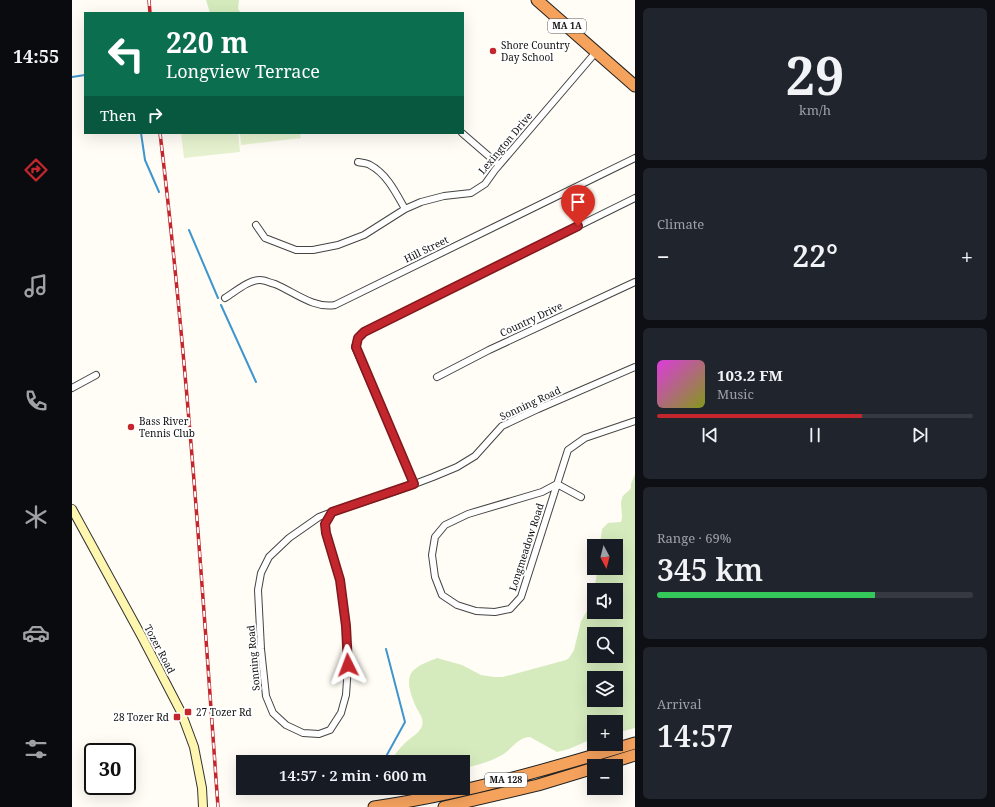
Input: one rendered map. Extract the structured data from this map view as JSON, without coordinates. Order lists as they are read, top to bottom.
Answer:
{
  "streets": {
    "highway": ["MA 1A", "MA 128"],
    "main road": ["Tozer Road"],
    "street": [
      "Lexington Drive",
      "Hill Street",
      "Country Drive",
      "Sonning Road",
      "Longmeadow Road"
    ]
  },
  "crossings": [
    ["MA 1A", "Lexington Drive"]
  ],
  "places": {
    "other": ["Shore Country Day School", "Bass River Tennis Club"],
    "transit": ["27 Tozer Rd", "28 Tozer Rd"]
  },
  "north": "bottom",
  "page": {
    "tabs": "14:55",
    "tile": [
      ["29", "km/h"],
      "Climate",
      ["Range · 69%", "345 km"],
      ["Arrival", "14:57"]
    ],
    "turn": ["220 m", "Longview Terrace"],
    "then": "Then",
    "heat": ["−", "22°", "+"],
    "song": ["103.2 FM", "Music"],
    "map_buttons": ["+", "−"],
    "limit": "30",
    "trip": "14:57 · 2 min · 600 m"
  }
}
